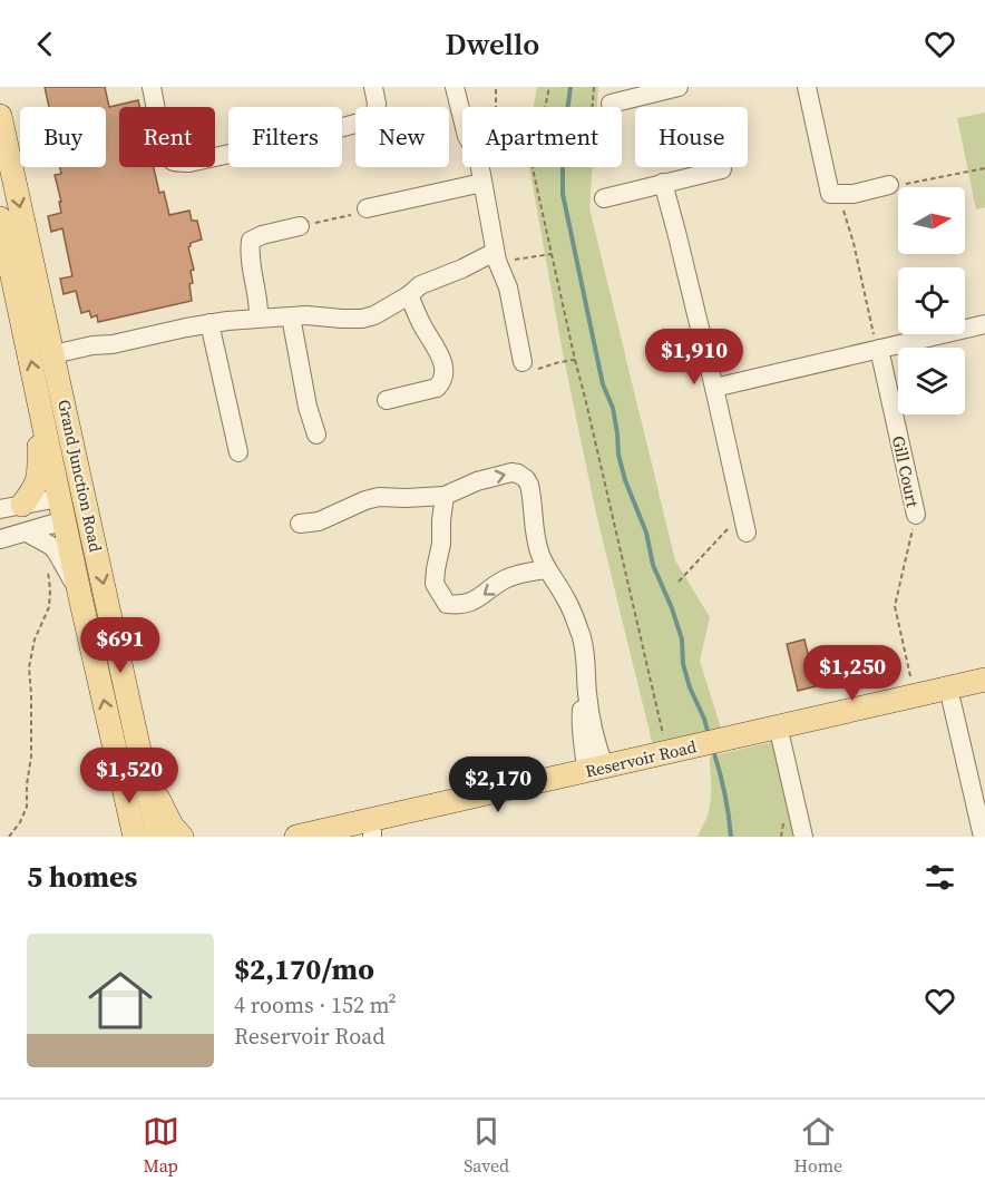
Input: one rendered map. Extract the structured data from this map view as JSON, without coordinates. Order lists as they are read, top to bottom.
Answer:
{
  "streets": {
    "main road": ["Grand Junction Road", "Reservoir Road"],
    "street": ["Gill Court"]
  },
  "north": "right",
  "page": {
    "header": "Dwello",
    "chip": [
      "Buy",
      "Rent",
      "Filters",
      "New",
      "Apartment",
      "House"
    ],
    "price": [
      "$1,910",
      "$691",
      "$1,250",
      "$1,520",
      "$2,170"
    ],
    "heading": "5 homes",
    "list": [
      {
        "name": "$2,170/mo",
        "note": "4 rooms · 152 m² · Reservoir Road"
      }
    ],
    "tabs": ["Map", "Saved", "Home"]
  }
}
